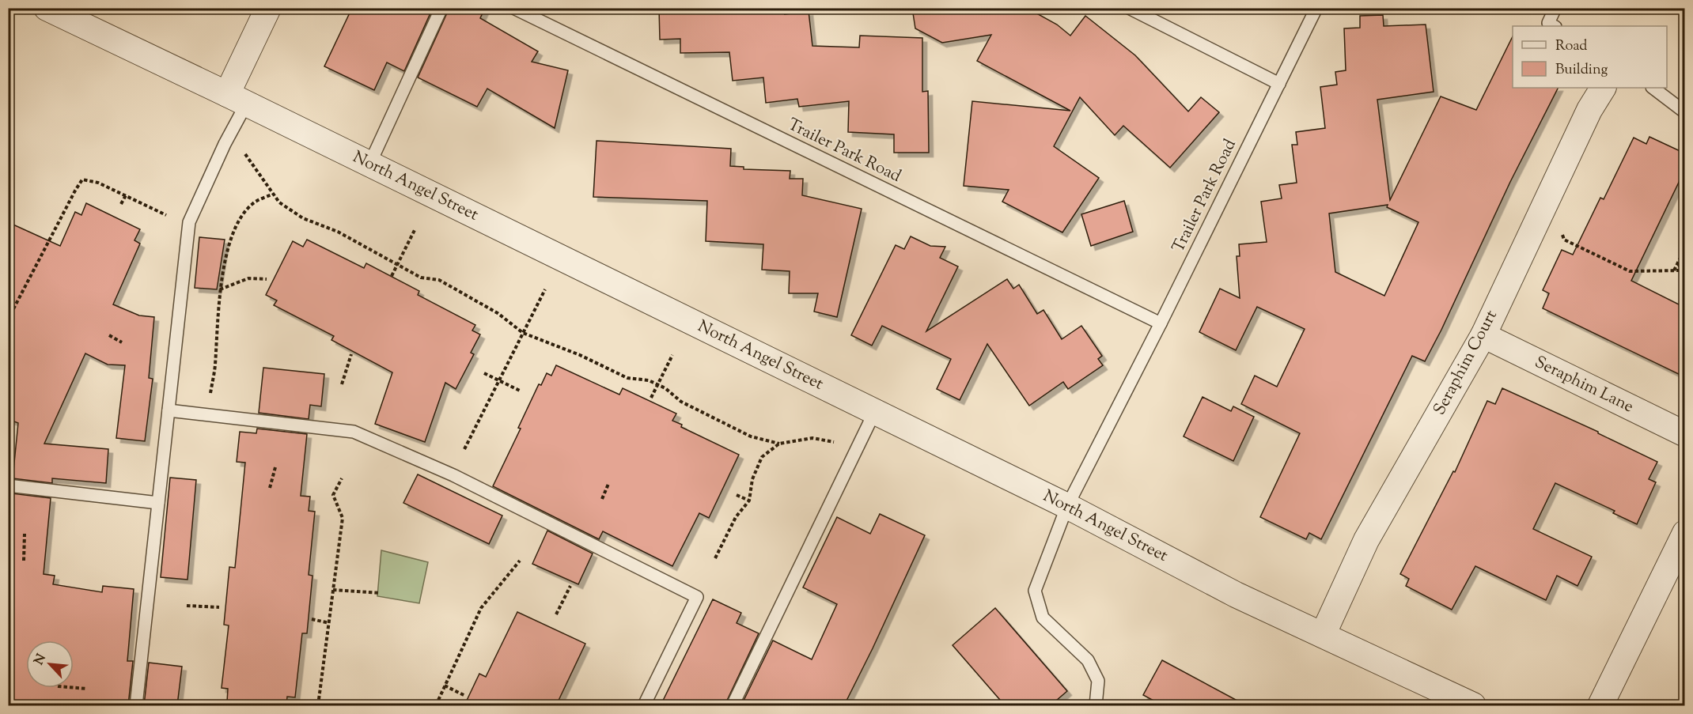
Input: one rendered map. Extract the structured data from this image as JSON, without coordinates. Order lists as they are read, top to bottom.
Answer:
{
  "streets": {
    "street": ["North Angel Street", "Seraphim Court", "Seraphim Lane"],
    "lane": ["Trailer Park Road"]
  },
  "crossings": [
    ["Trailer Park Road", "North Angel Street"],
    ["North Angel Street", "Seraphim Court"],
    ["Seraphim Court", "Seraphim Lane"]
  ],
  "legend": ["Road", "Building"],
  "north": "top left"
}
